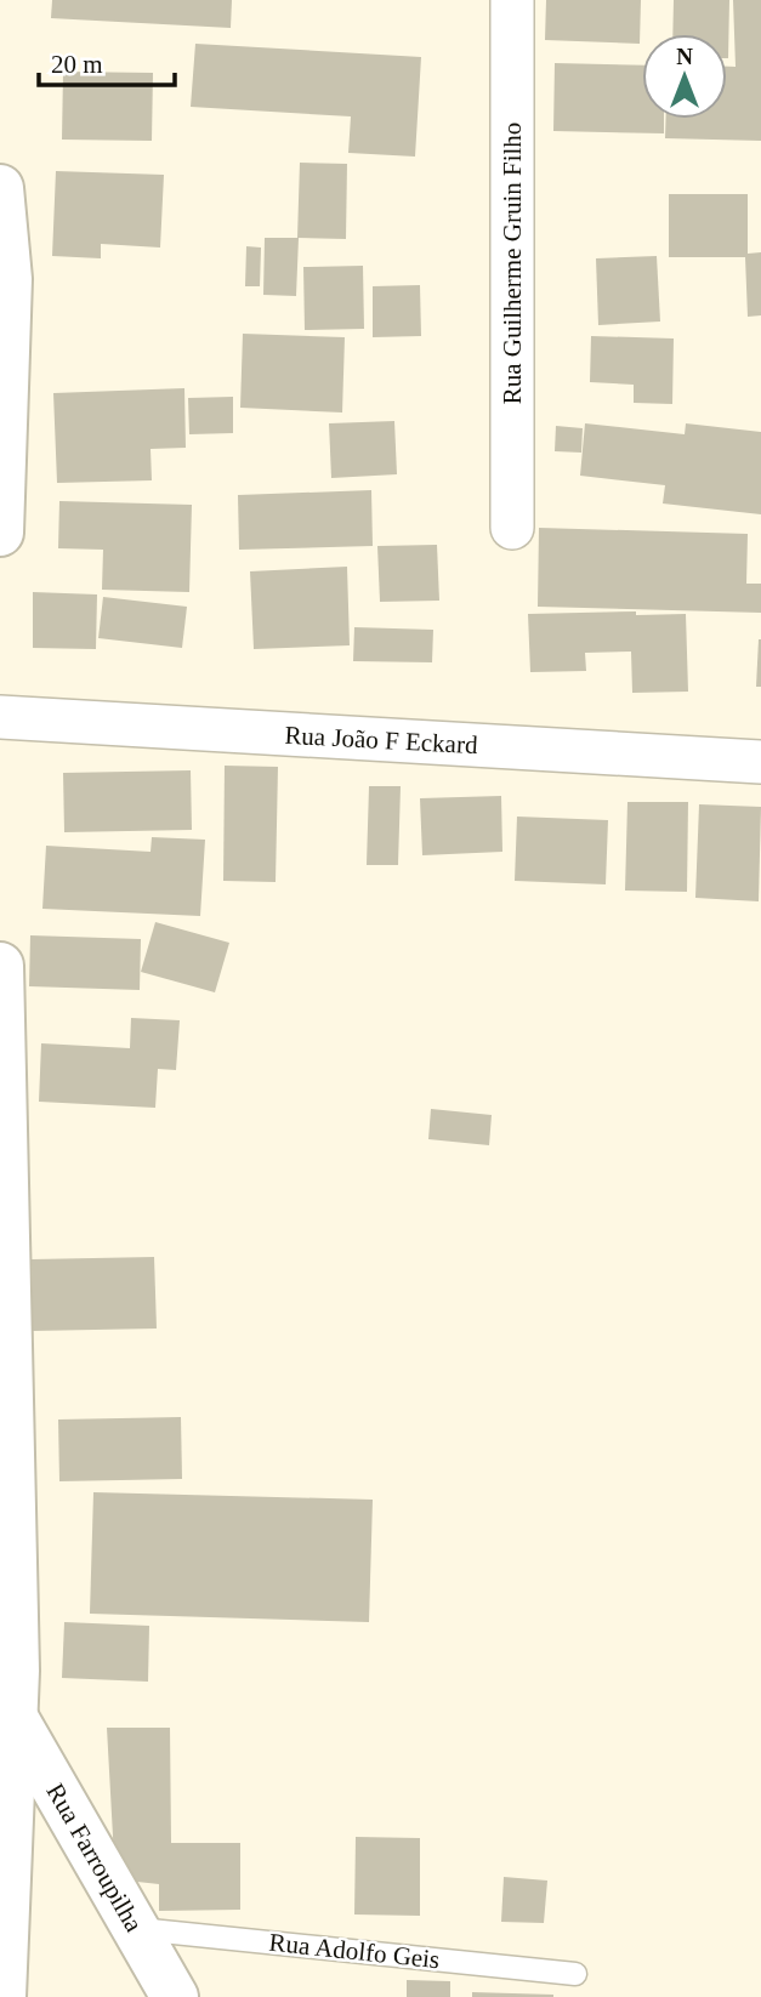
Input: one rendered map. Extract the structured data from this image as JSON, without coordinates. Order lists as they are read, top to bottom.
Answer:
{
  "streets": {
    "street": ["Rua Guilherme Gruin Filho", "Rua João F Eckard", "Rua Farroupilha"],
    "lane": ["Rua Adolfo Geis"]
  },
  "crossings": [
    ["Rua Farroupilha", "Rua Adolfo Geis"]
  ],
  "scale_bar": "20 m",
  "north": "top"
}
